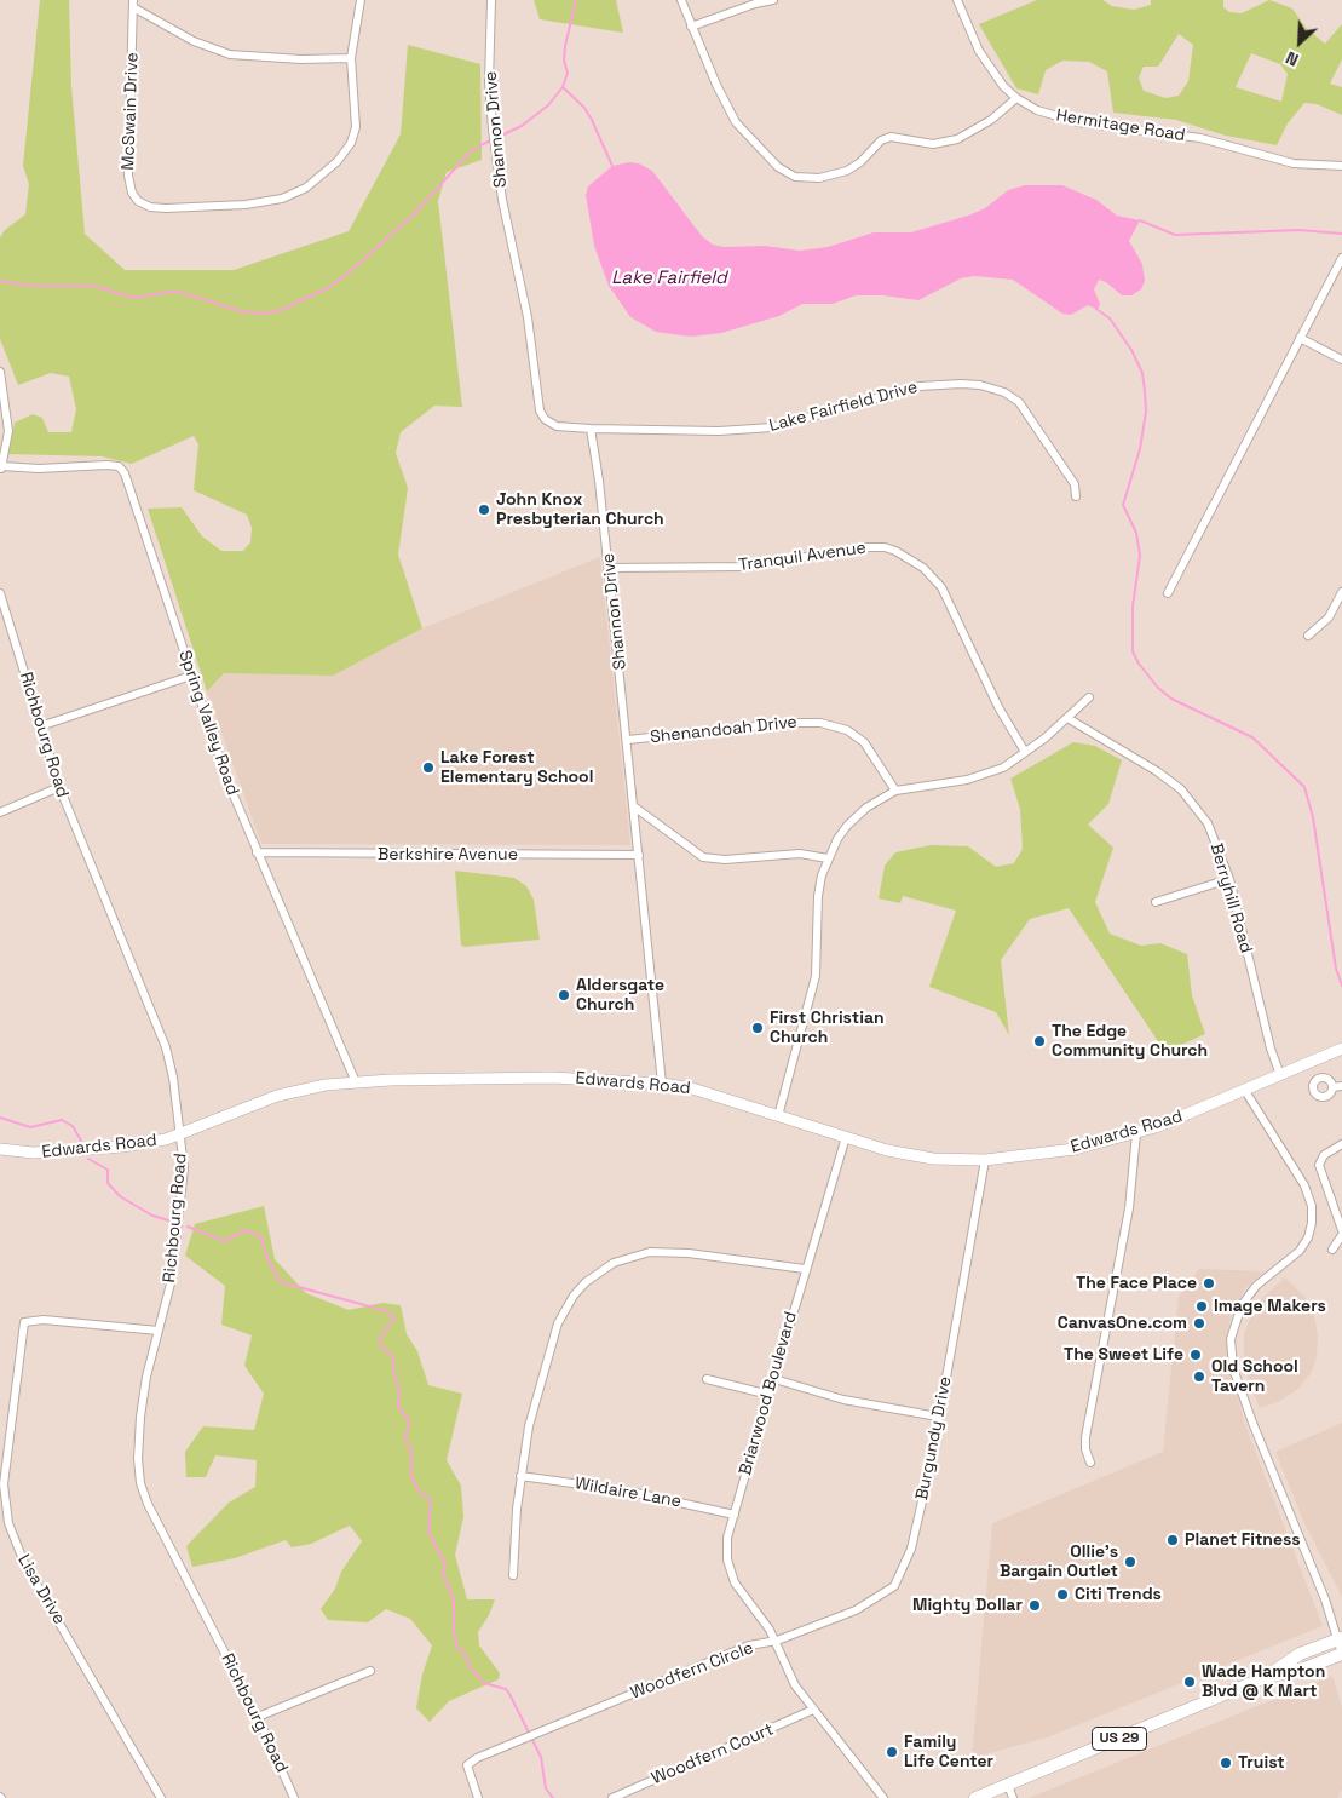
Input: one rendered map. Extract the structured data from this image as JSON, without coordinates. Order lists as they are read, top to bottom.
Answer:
{
  "streets": {
    "main road": ["US 29"],
    "street": [
      "McSwain Drive",
      "Hermitage Road",
      "Shannon Drive",
      "Lake Fairfield Drive",
      "Tranquil Avenue",
      "Spring Valley Road",
      "Shenandoah Drive",
      "Richbourg Road",
      "Berkshire Avenue",
      "Berryhill Road",
      "Edwards Road",
      "Briarwood Boulevard",
      "Burgundy Drive",
      "Wildaire Lane",
      "Lisa Drive",
      "Woodfern Circle",
      "Woodfern Court"
    ]
  },
  "crossings": [
    ["Shannon Drive", "Lake Fairfield Drive"],
    ["Shannon Drive", "Tranquil Avenue"],
    ["Shannon Drive", "Shenandoah Drive"],
    ["Shannon Drive", "Berkshire Avenue"],
    ["Shannon Drive", "Edwards Road"],
    ["Spring Valley Road", "Berkshire Avenue"],
    ["Spring Valley Road", "Edwards Road"],
    ["Richbourg Road", "Edwards Road"],
    ["Richbourg Road", "Lisa Drive"],
    ["Berryhill Road", "Edwards Road"],
    ["Edwards Road", "Briarwood Boulevard"],
    ["Edwards Road", "Burgundy Drive"],
    ["Briarwood Boulevard", "Burgundy Drive"],
    ["Briarwood Boulevard", "Wildaire Lane"],
    ["Briarwood Boulevard", "Woodfern Circle"],
    ["Burgundy Drive", "Woodfern Circle"],
    ["Woodfern Circle", "Woodfern Court"]
  ],
  "water": ["Lake Fairfield"],
  "places": [
    "John Knox Presbyterian Church",
    "Lake Forest Elementary School",
    "Aldersgate Church",
    "First Christian Church",
    "The Edge Community Church",
    "The Face Place",
    "Image Makers",
    "CanvasOne.com",
    "The Sweet Life",
    "Old School Tavern",
    "Planet Fitness",
    "Ollie's Bargain Outlet",
    "Citi Trends",
    "Mighty Dollar",
    "Wade Hampton Blvd @ K Mart",
    "Family Life Center",
    "Truist"
  ],
  "north": "bottom left"
}
